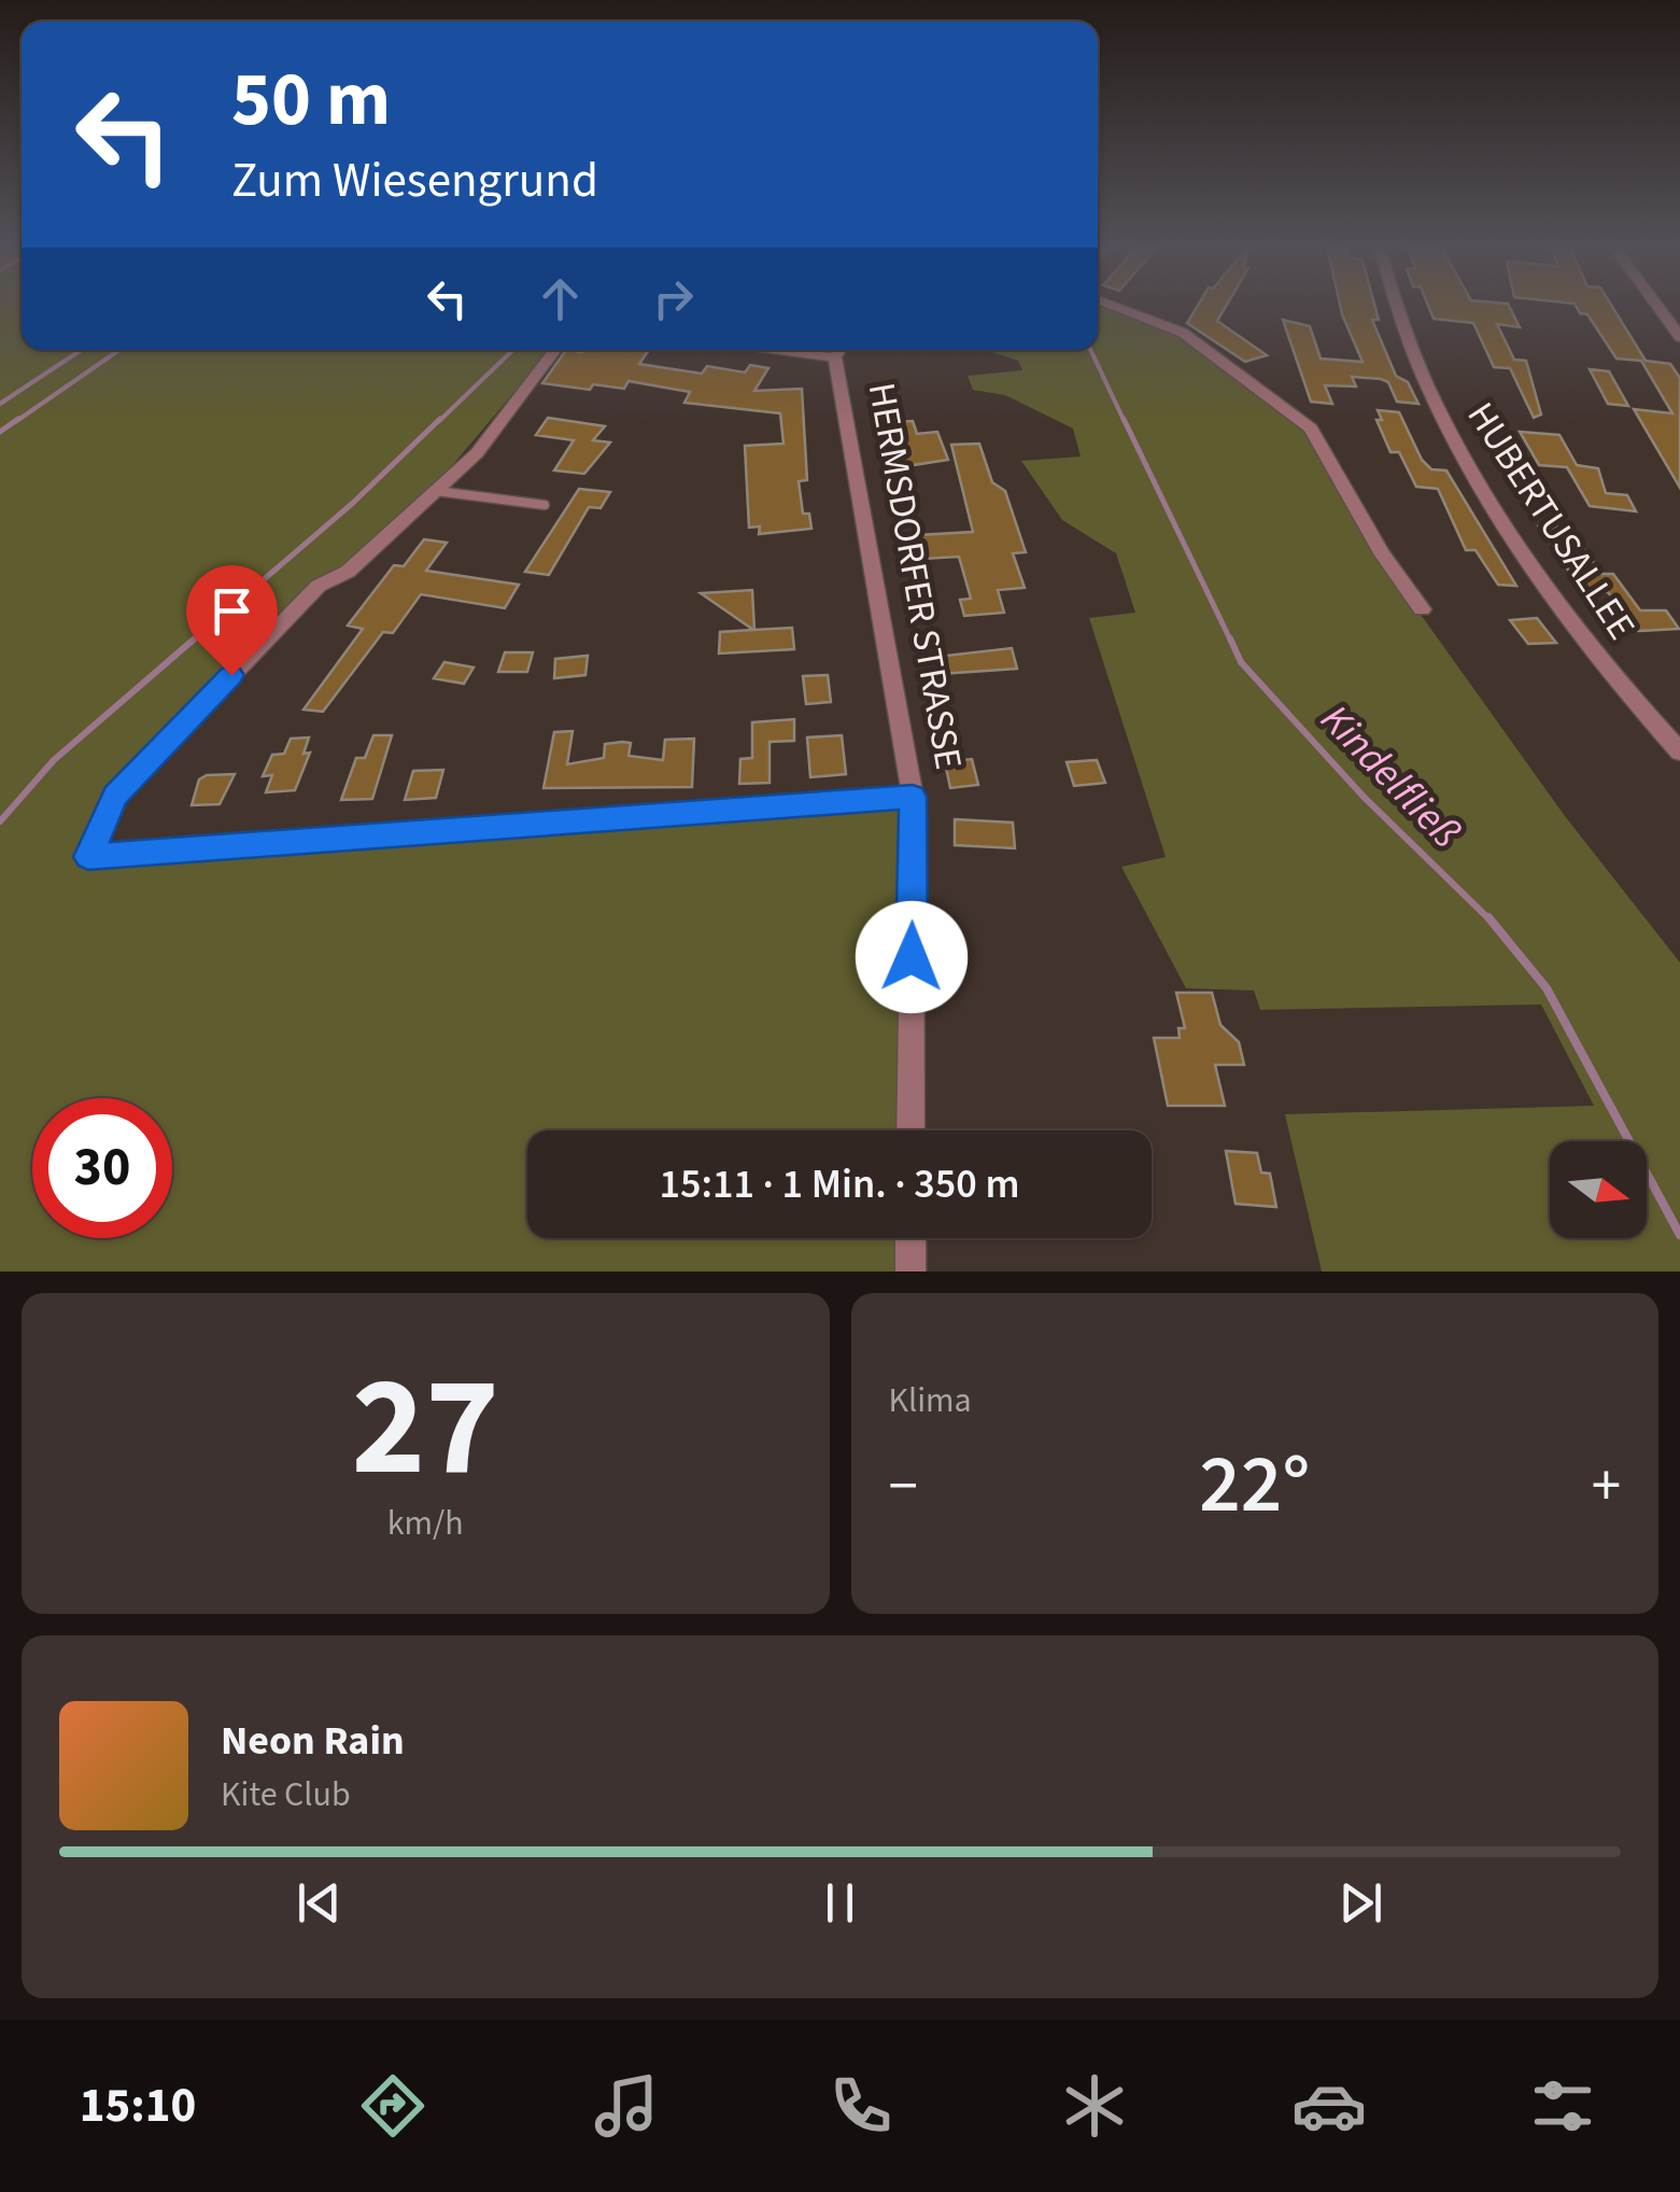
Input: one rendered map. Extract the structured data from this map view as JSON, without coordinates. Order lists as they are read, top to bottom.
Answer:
{
  "streets": {
    "street": ["HUBERTUSALLEE", "HERMSDORFER STRASSE"]
  },
  "water": ["Kindelfließ"],
  "north": "right",
  "page": {
    "turn": ["50 m", "Zum Wiesengrund"],
    "limit": "30",
    "trip": "15:11 · 1 Min. · 350 m",
    "tile": [
      ["27", "km/h"],
      "Klima"
    ],
    "heat": ["−", "22°", "+"],
    "song": ["Neon Rain", "Kite Club"],
    "tabs": "15:10"
  }
}
